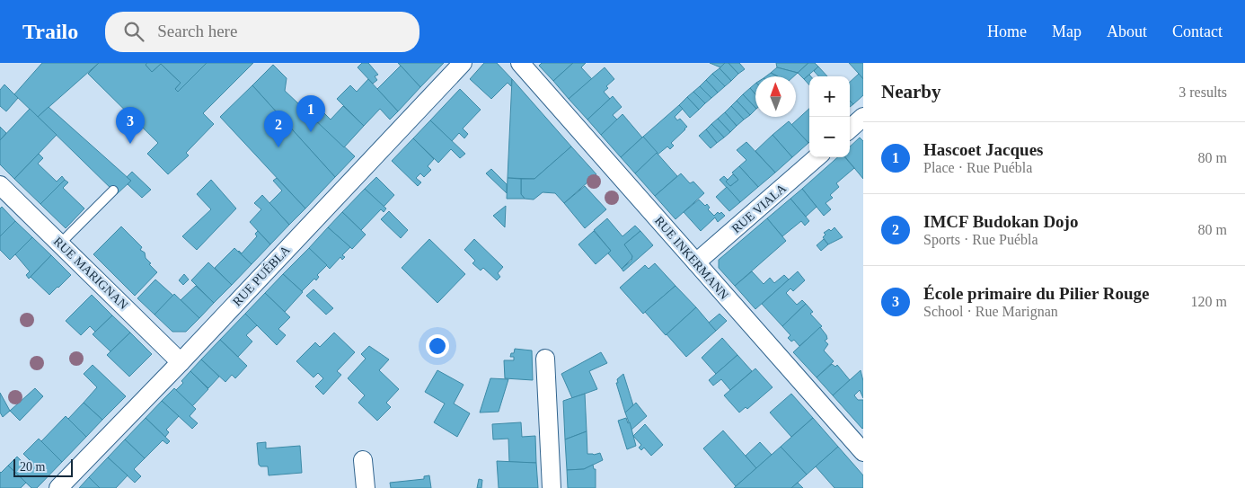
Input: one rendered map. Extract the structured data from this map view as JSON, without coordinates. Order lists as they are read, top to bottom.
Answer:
{
  "streets": {
    "street": [
      "RUE VIALA",
      "RUE INKERMANN",
      "RUE MARIGNAN",
      "RUE PUÉBLA"
    ]
  },
  "crossings": [
    ["RUE VIALA", "RUE INKERMANN"],
    ["RUE MARIGNAN", "RUE PUÉBLA"]
  ],
  "scale_bar": "20 m",
  "north": "top",
  "page": {
    "header": "Trailo",
    "search": "Search here",
    "nav": [
      "Home",
      "Map",
      "About",
      "Contact"
    ],
    "heading": ["Nearby", "3 results"],
    "map_buttons": ["+", "−"],
    "pins": ["1", "3", "2"],
    "list": [
      {
        "mark": "1",
        "name": "Hascoet Jacques",
        "note": "Place · Rue Puébla",
        "value": "80 m"
      },
      {
        "mark": "2",
        "name": "IMCF Budokan Dojo",
        "note": "Sports · Rue Puébla",
        "value": "80 m"
      },
      {
        "mark": "3",
        "name": "École primaire du Pilier Rouge",
        "note": "School · Rue Marignan",
        "value": "120 m"
      }
    ],
    "scale": "20 m"
  }
}
